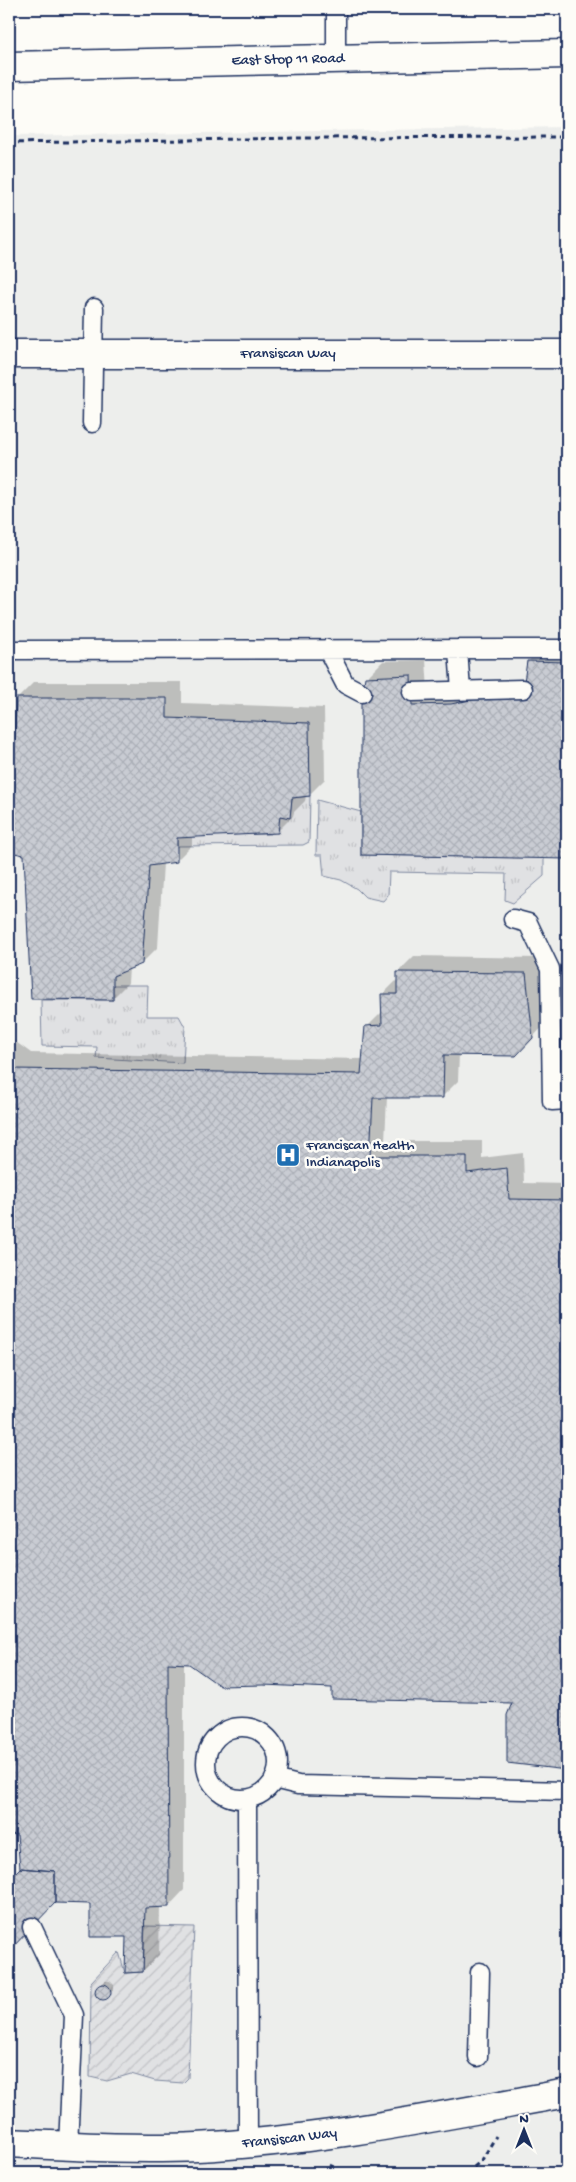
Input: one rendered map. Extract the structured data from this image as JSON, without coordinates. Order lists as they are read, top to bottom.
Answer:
{
  "streets": {
    "street": ["East Stop 11 Road", "Fransiscan Way"]
  },
  "places": {
    "hospital": ["Franciscan Health Indianapolis"]
  },
  "north": "top"
}
